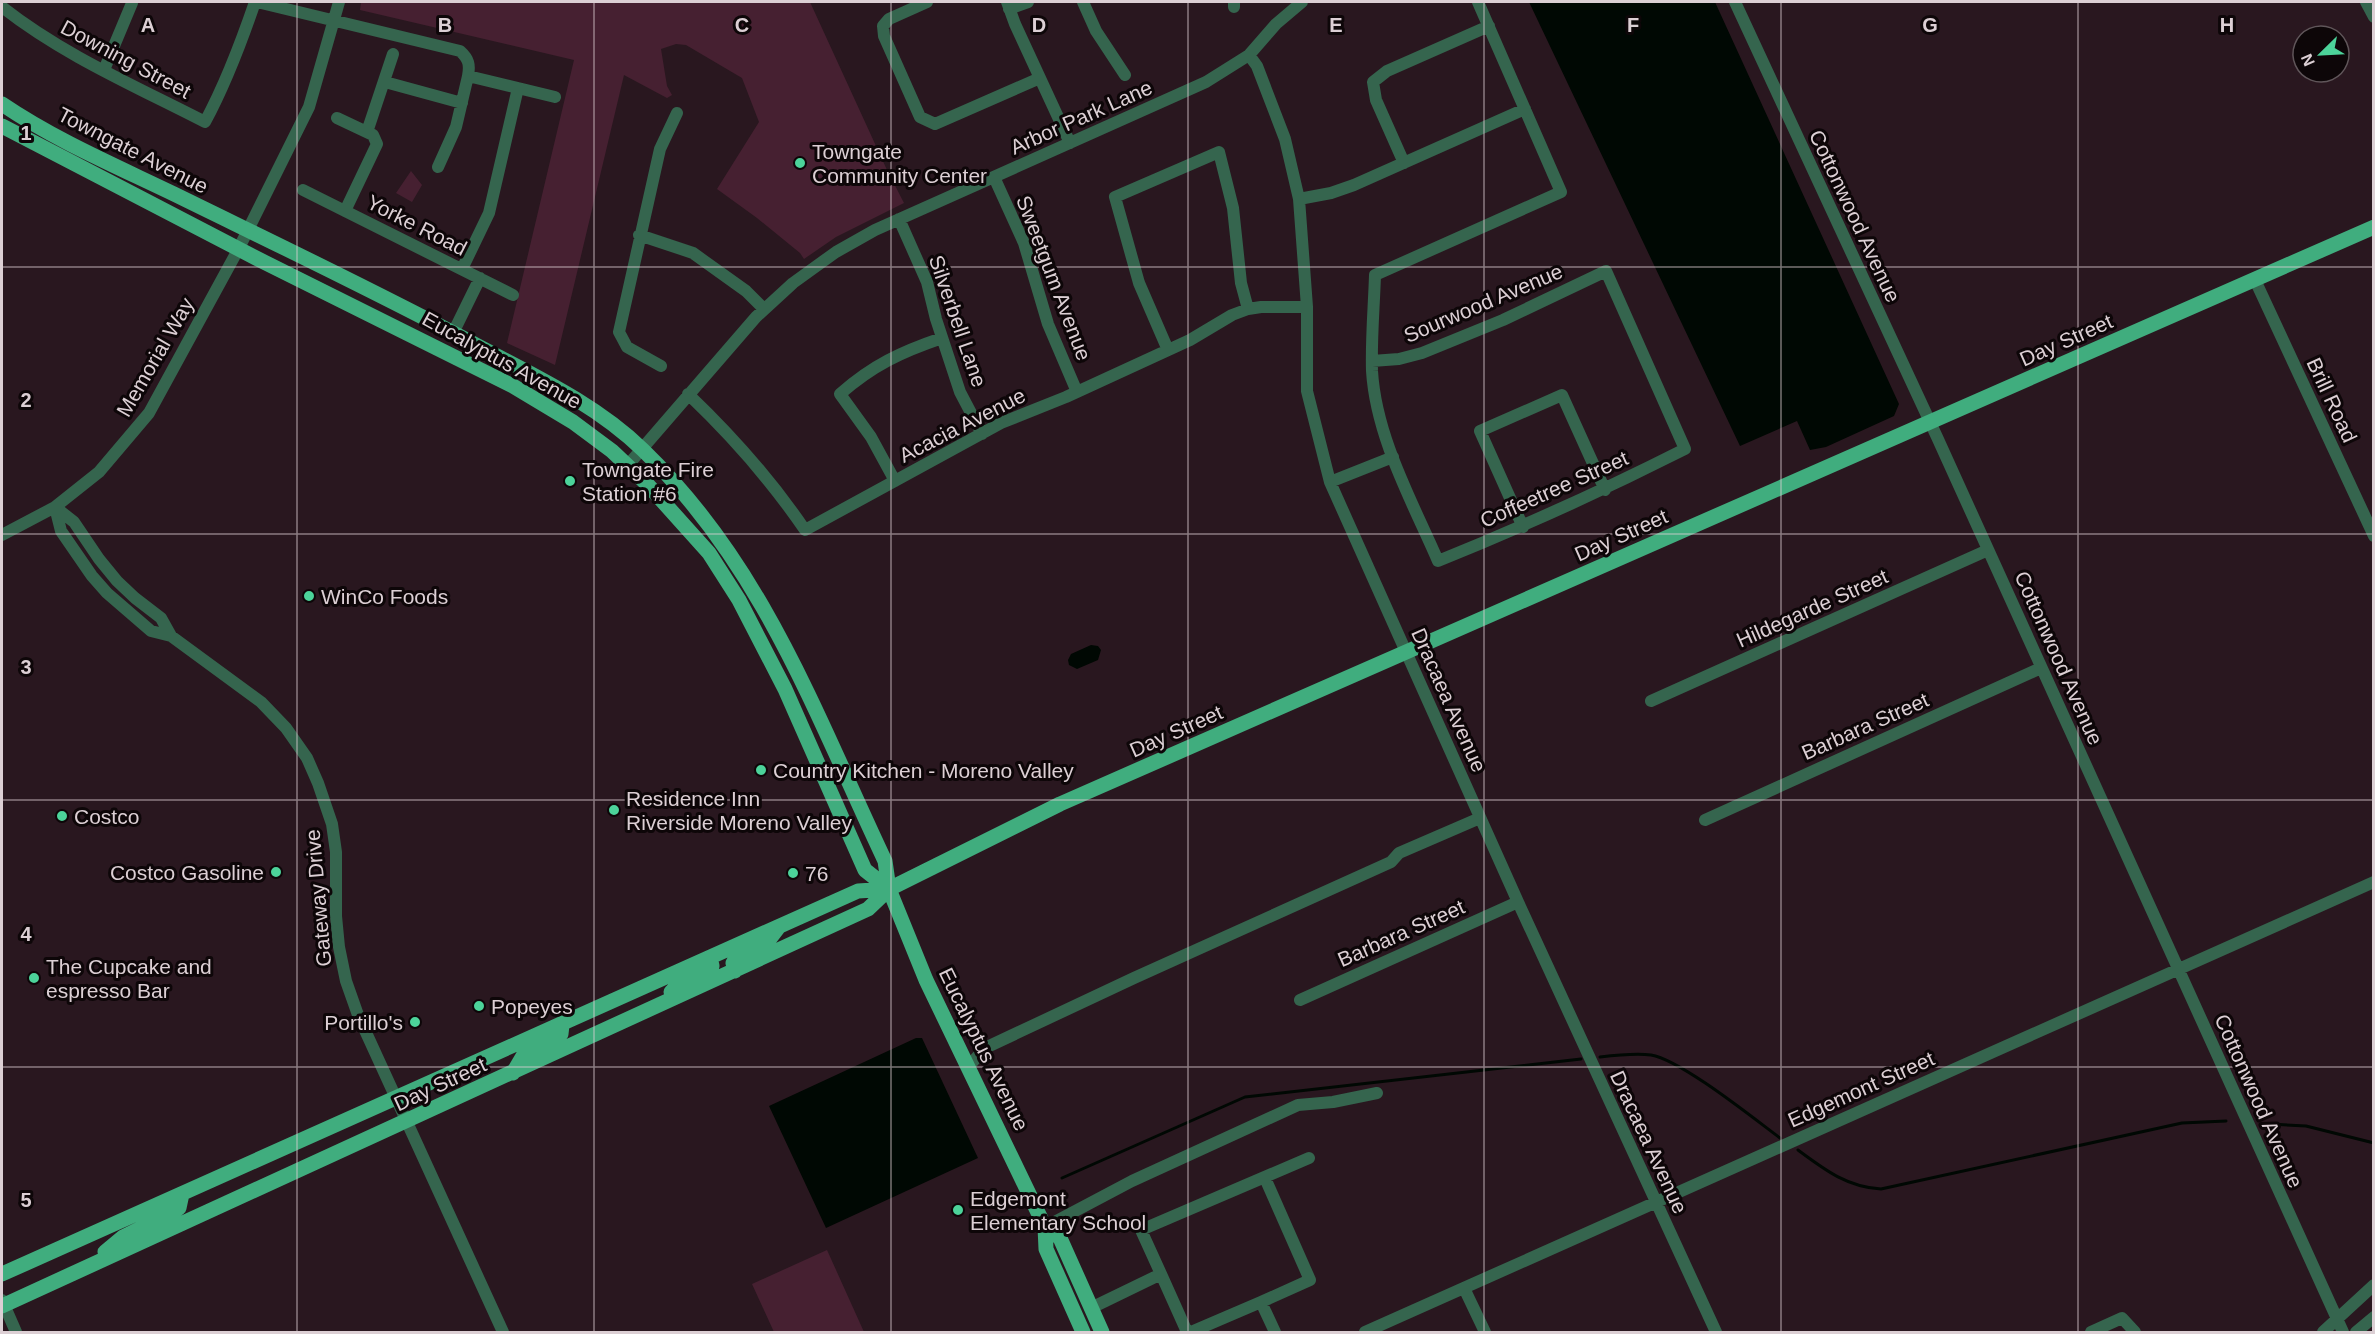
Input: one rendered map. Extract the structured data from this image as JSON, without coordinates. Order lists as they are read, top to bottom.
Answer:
{
  "streets": {
    "main road": ["Towngate Avenue", "Day Street", "Eucalyptus Avenue"],
    "street": [
      "Downing Street",
      "Arbor Park Lane",
      "Cottonwood Avenue",
      "Yorke Road",
      "Sweetgum Avenue",
      "Sourwood Avenue",
      "Silverbell Lane",
      "Memorial Way",
      "Brill Road",
      "Acacia Avenue",
      "Coffeetree Street",
      "Hildegarde Street",
      "Dracaea Avenue",
      "Barbara Street",
      "Gateway Drive",
      "Edgemont Street"
    ]
  },
  "crossings": [
    ["Arbor Park Lane", "Sweetgum Avenue"],
    ["Arbor Park Lane", "Silverbell Lane"],
    ["Arbor Park Lane", "Eucalyptus Avenue"],
    ["Arbor Park Lane", "Acacia Avenue"],
    ["Arbor Park Lane", "Dracaea Avenue"],
    ["Towngate Avenue", "Memorial Way"],
    ["Towngate Avenue", "Eucalyptus Avenue"],
    ["Cottonwood Avenue", "Day Street"],
    ["Cottonwood Avenue", "Hildegarde Street"],
    ["Cottonwood Avenue", "Barbara Street"],
    ["Cottonwood Avenue", "Edgemont Street"],
    ["Sweetgum Avenue", "Acacia Avenue"],
    ["Sourwood Avenue", "Coffeetree Street"],
    ["Silverbell Lane", "Acacia Avenue"],
    ["Day Street", "Eucalyptus Avenue"],
    ["Day Street", "Brill Road"],
    ["Day Street", "Dracaea Avenue"],
    ["Day Street", "Gateway Drive"],
    ["Memorial Way", "Eucalyptus Avenue"],
    ["Memorial Way", "Gateway Drive"],
    ["Acacia Avenue", "Dracaea Avenue"],
    ["Dracaea Avenue", "Barbara Street"],
    ["Dracaea Avenue", "Edgemont Street"]
  ],
  "places": [
    "Towngate Community Center",
    "Towngate Fire Station #6",
    "WinCo Foods",
    "Country Kitchen - Moreno Valley",
    "Residence Inn Riverside Moreno Valley",
    "Costco",
    "Costco Gasoline",
    "76",
    "The Cupcake and espresso Bar",
    "Popeyes",
    "Portillo's",
    "Edgemont Elementary School"
  ],
  "north": "bottom left",
  "grid": {
    "columns": [
      "A",
      "B",
      "C",
      "D",
      "E",
      "F",
      "G",
      "H"
    ],
    "rows": [
      "1",
      "2",
      "3",
      "4",
      "5"
    ]
  }
}
